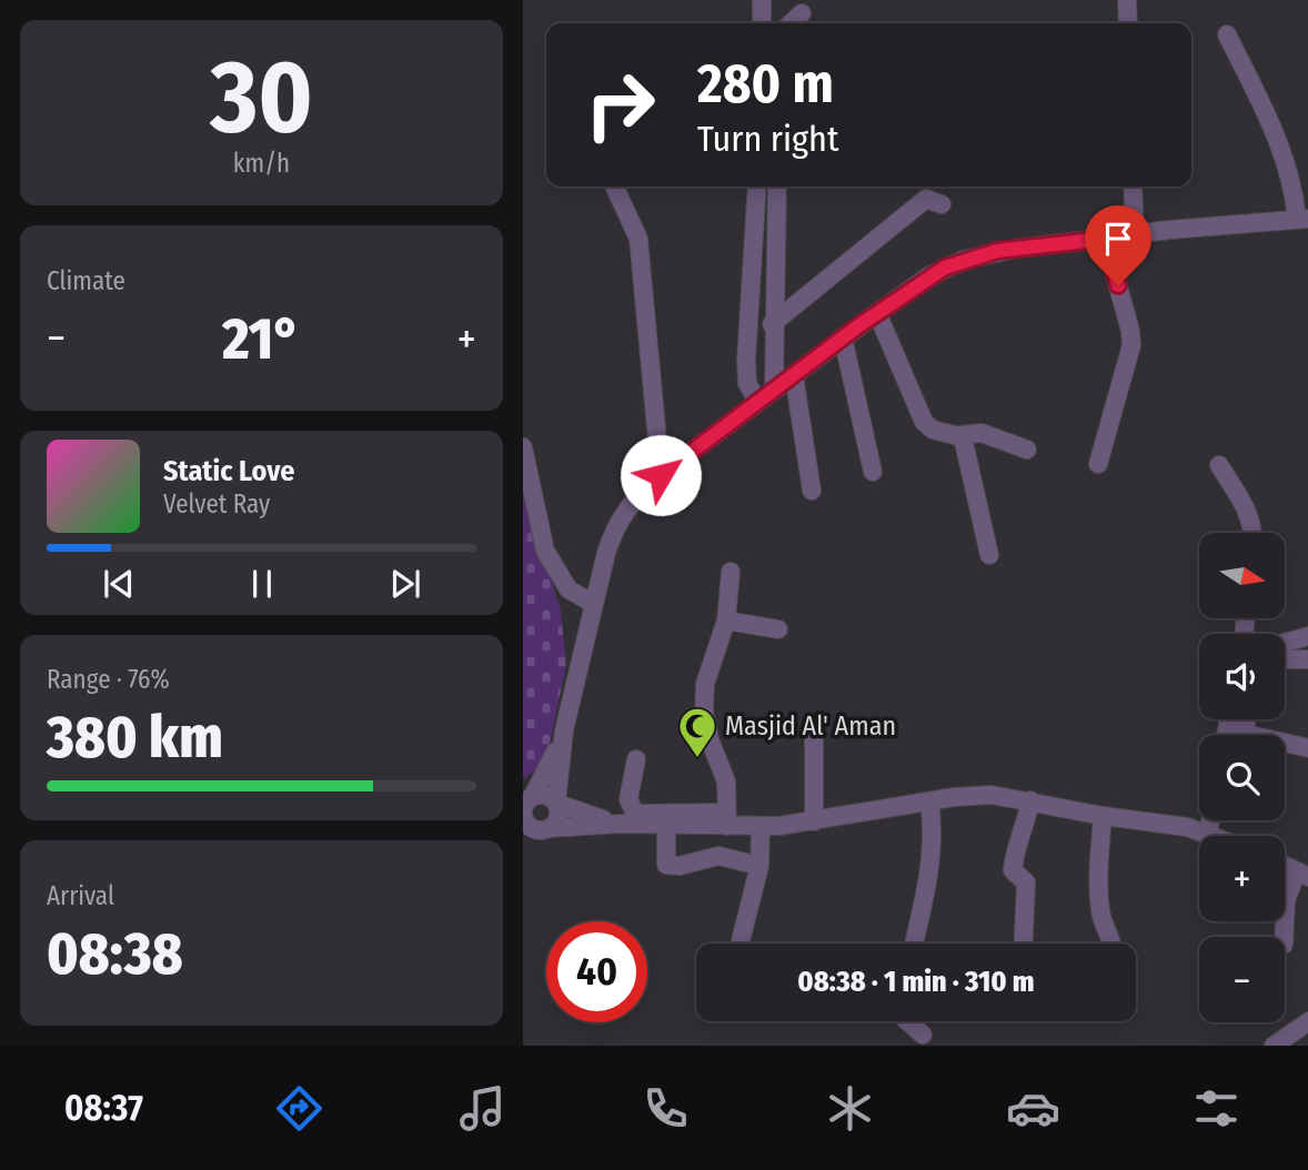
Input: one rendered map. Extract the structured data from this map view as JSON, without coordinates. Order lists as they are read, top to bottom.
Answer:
{
  "places": {
    "mosque": ["Masjid Al' Aman"]
  },
  "north": "right",
  "page": {
    "tile": [
      ["30", "km/h"],
      "Climate",
      ["Range · 76%", "380 km"],
      ["Arrival", "08:38"]
    ],
    "turn": ["280 m", "Turn right"],
    "heat": ["−", "21°", "+"],
    "song": ["Static Love", "Velvet Ray"],
    "map_buttons": ["+", "−"],
    "limit": "40",
    "trip": "08:38 · 1 min · 310 m",
    "tabs": "08:37"
  }
}
